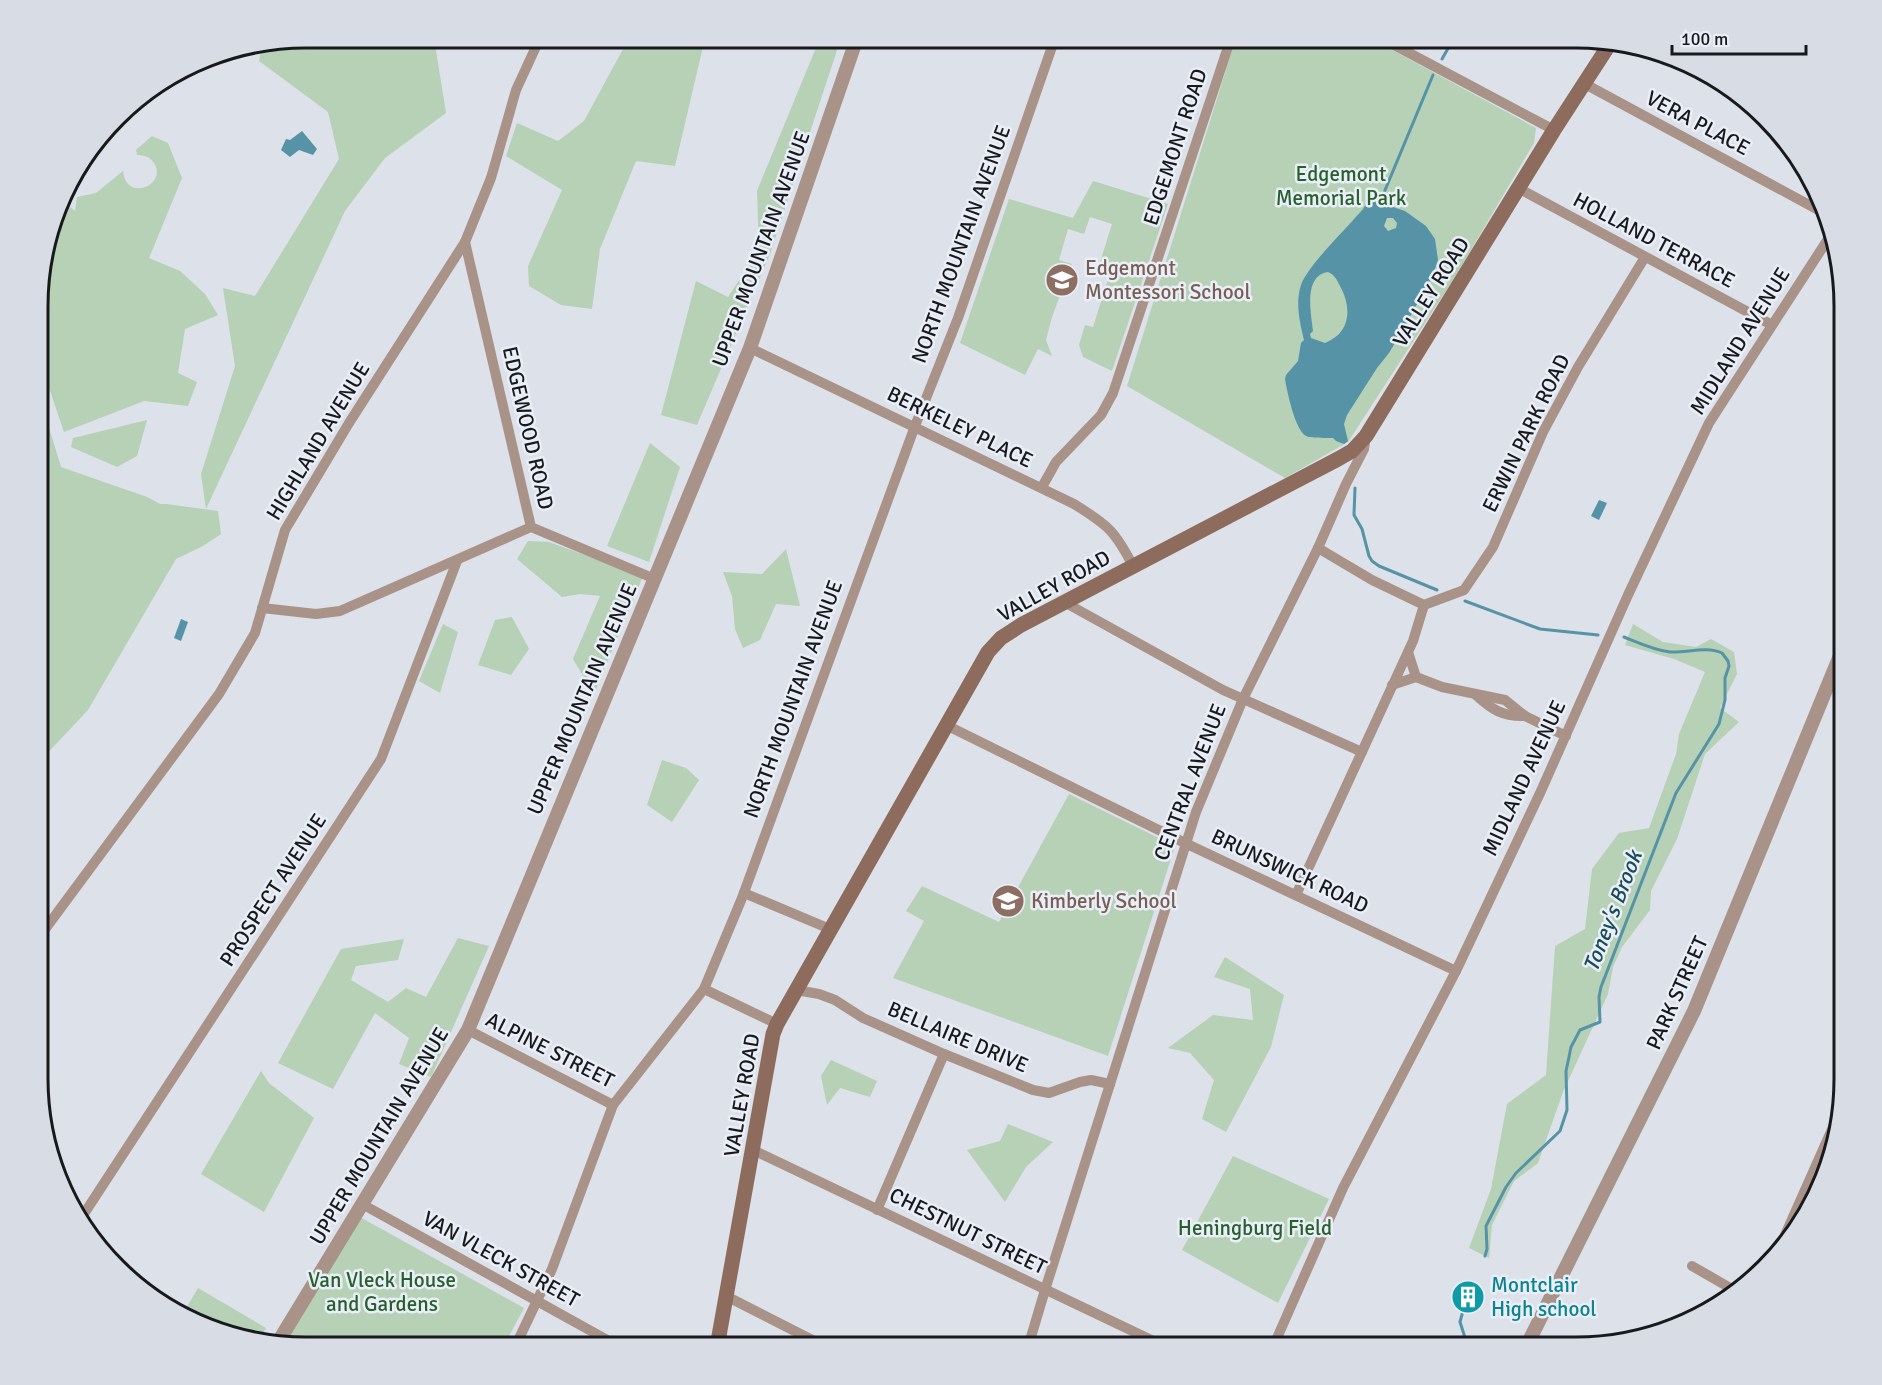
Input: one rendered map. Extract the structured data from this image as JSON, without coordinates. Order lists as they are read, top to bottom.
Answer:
{
  "streets": {
    "main road": ["VALLEY ROAD"],
    "street": [
      "VERA PLACE",
      "EDGEMONT ROAD",
      "HOLLAND TERRACE",
      "NORTH MOUNTAIN AVENUE",
      "UPPER MOUNTAIN AVENUE",
      "MIDLAND AVENUE",
      "BERKELEY PLACE",
      "EDGEWOOD ROAD",
      "ERWIN PARK ROAD",
      "HIGHLAND AVENUE",
      "CENTRAL AVENUE",
      "BRUNSWICK ROAD",
      "PROSPECT AVENUE",
      "PARK STREET",
      "BELLAIRE DRIVE",
      "ALPINE STREET",
      "CHESTNUT STREET",
      "VAN VLECK STREET"
    ]
  },
  "crossings": [
    ["VERA PLACE", "VALLEY ROAD"],
    ["EDGEMONT ROAD", "BERKELEY PLACE"],
    ["HOLLAND TERRACE", "VALLEY ROAD"],
    ["HOLLAND TERRACE", "MIDLAND AVENUE"],
    ["HOLLAND TERRACE", "ERWIN PARK ROAD"],
    ["NORTH MOUNTAIN AVENUE", "BERKELEY PLACE"],
    ["NORTH MOUNTAIN AVENUE", "ALPINE STREET"],
    ["NORTH MOUNTAIN AVENUE", "VAN VLECK STREET"],
    ["UPPER MOUNTAIN AVENUE", "BERKELEY PLACE"],
    ["UPPER MOUNTAIN AVENUE", "EDGEWOOD ROAD"],
    ["UPPER MOUNTAIN AVENUE", "ALPINE STREET"],
    ["UPPER MOUNTAIN AVENUE", "VAN VLECK STREET"],
    ["VALLEY ROAD", "BERKELEY PLACE"],
    ["VALLEY ROAD", "CENTRAL AVENUE"],
    ["VALLEY ROAD", "BRUNSWICK ROAD"],
    ["VALLEY ROAD", "BELLAIRE DRIVE"],
    ["VALLEY ROAD", "CHESTNUT STREET"],
    ["MIDLAND AVENUE", "BRUNSWICK ROAD"],
    ["EDGEWOOD ROAD", "HIGHLAND AVENUE"],
    ["CENTRAL AVENUE", "BRUNSWICK ROAD"],
    ["CENTRAL AVENUE", "BELLAIRE DRIVE"],
    ["CENTRAL AVENUE", "CHESTNUT STREET"]
  ],
  "water": ["Toney's Brook"],
  "parks": ["Edgemont Memorial Park", "Heningburg Field", "Van Vleck House and Gardens"],
  "places": {
    "school or university": ["Edgemont Montessori School", "Kimberly School"],
    "building": ["Montclair High school"]
  },
  "scale_bar": "100 m"
}
